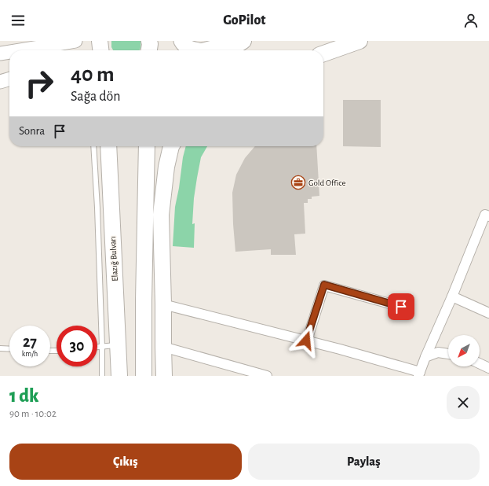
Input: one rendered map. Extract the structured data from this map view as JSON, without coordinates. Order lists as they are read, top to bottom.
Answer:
{
  "streets": {
    "highway": ["Elazığ Bulvarı"]
  },
  "places": {
    "office": ["Gold Office"]
  },
  "north": "bottom left",
  "page": {
    "header": "GoPilot",
    "turn": ["40 m", "Sağa dön"],
    "then": "Sonra",
    "speed": "27 km/h",
    "limit": "30",
    "heading": ["1 dk", "90 m · 10:02"],
    "buttons": ["Çıkış", "Paylaş"]
  }
}
